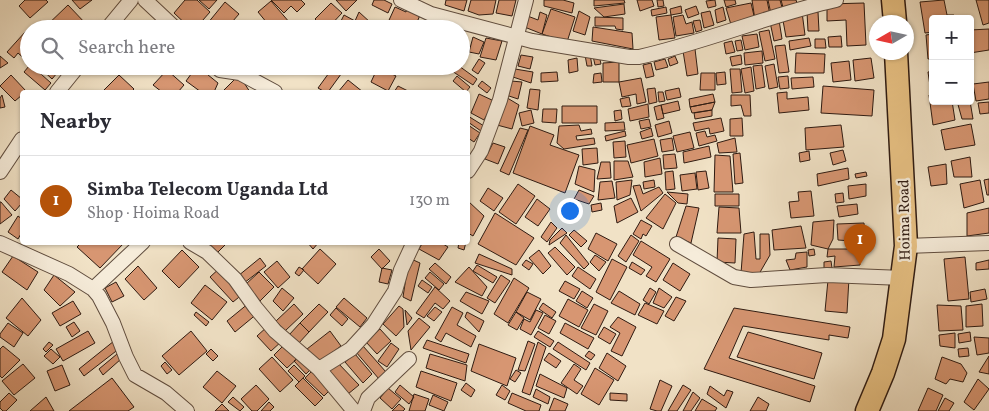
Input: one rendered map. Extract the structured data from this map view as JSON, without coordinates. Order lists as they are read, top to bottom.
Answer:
{
  "streets": {
    "main road": ["Hoima Road"]
  },
  "north": "left",
  "page": {
    "map_buttons": ["+", "−"],
    "search": "Search here",
    "heading": "Nearby",
    "list": [
      {
        "mark": "1",
        "name": "Simba Telecom Uganda Ltd",
        "note": "Shop · Hoima Road",
        "value": "130 m"
      }
    ],
    "pins": "1"
  }
}
